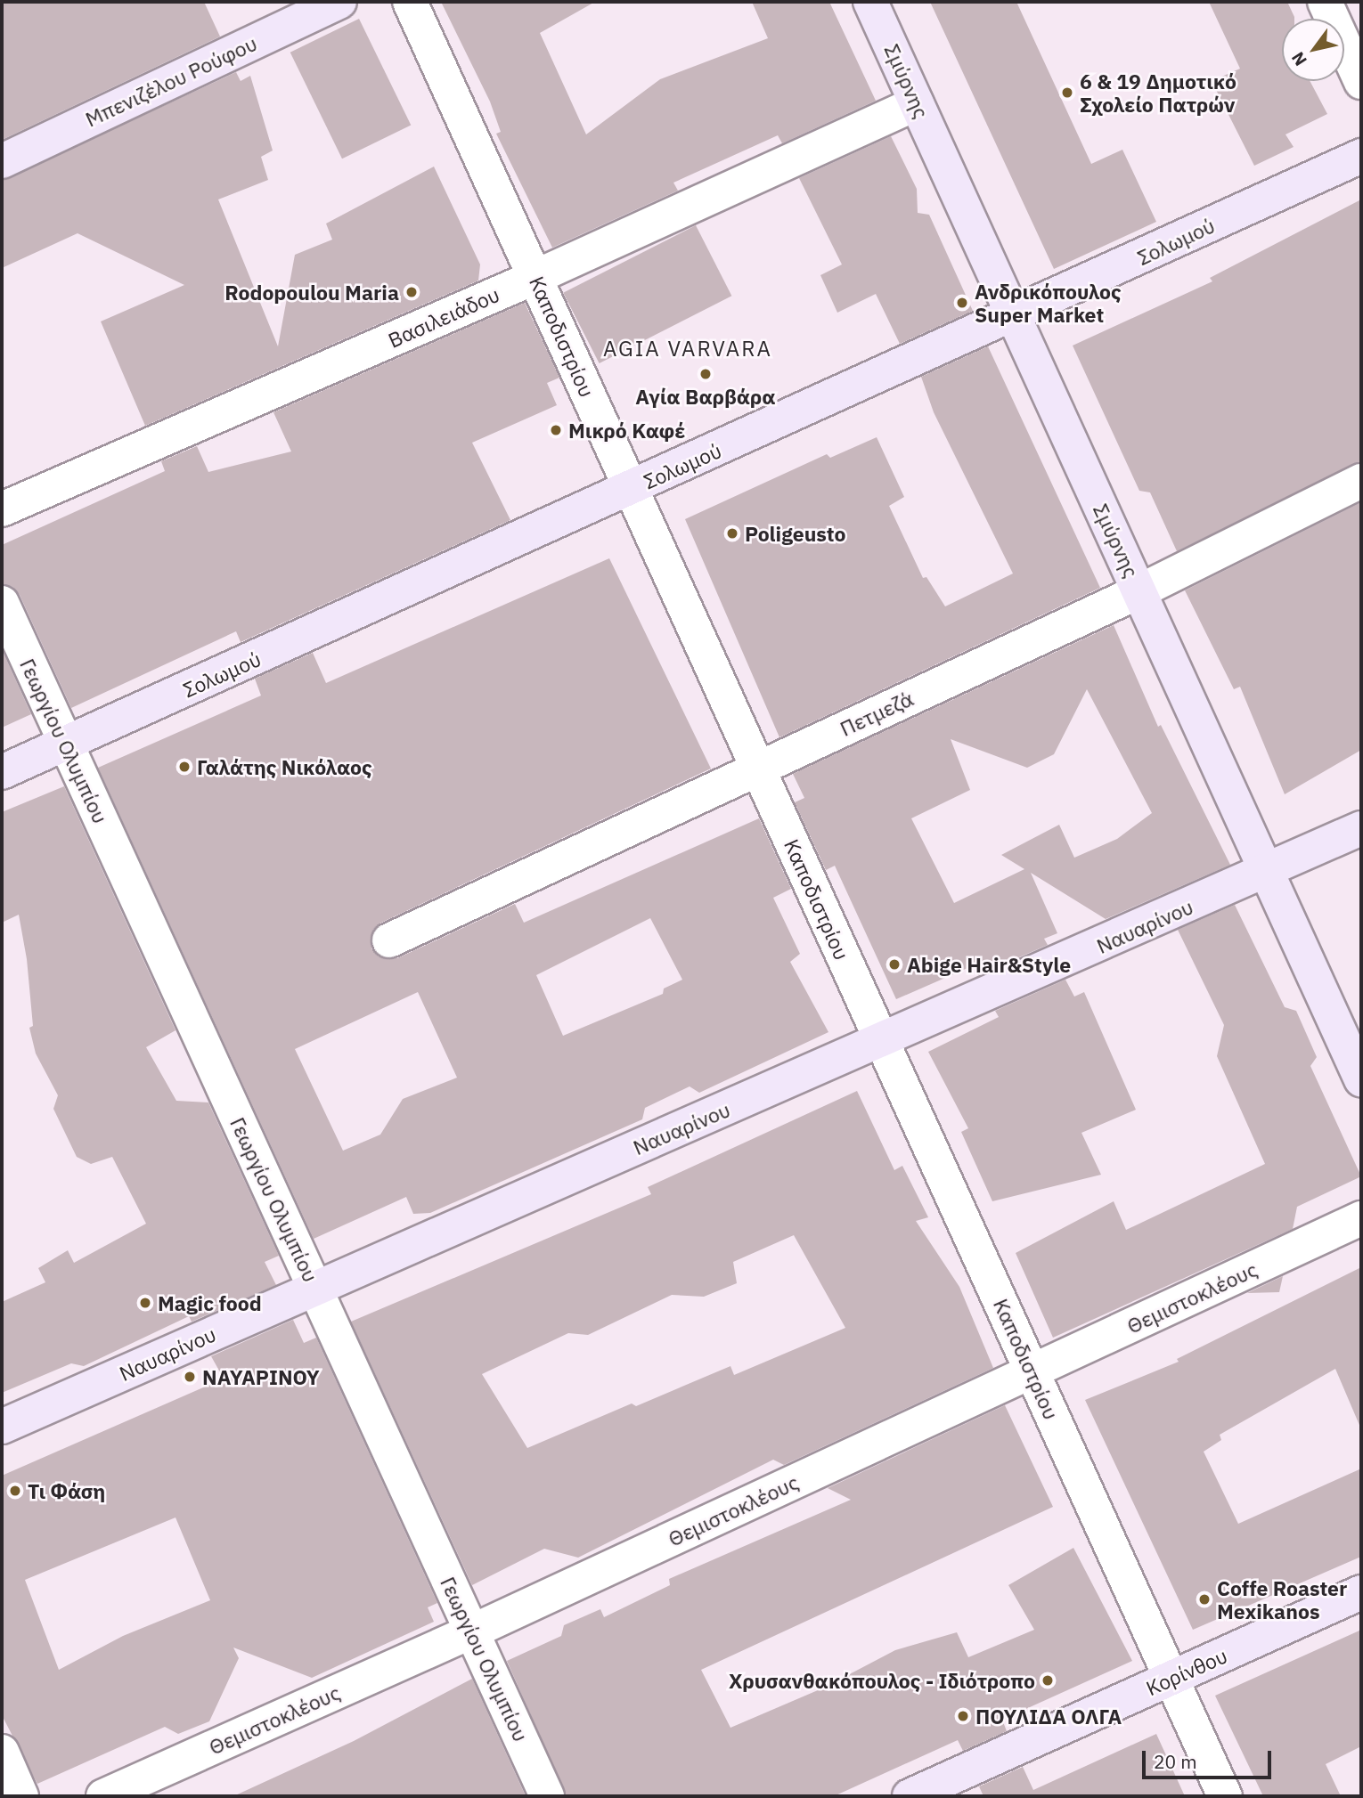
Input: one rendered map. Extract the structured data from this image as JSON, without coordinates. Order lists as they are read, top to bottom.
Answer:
{
  "streets": {
    "main road": [
      "Μπενιζέλου Ρούφου",
      "Σμύρνης",
      "Σολωμού",
      "Ναυαρίνου",
      "Κορίνθου"
    ],
    "street": [
      "Βασιλειάδου",
      "Καποδιστρίου",
      "Πετμεζά",
      "Γεωργίου Ολυμπίου",
      "Θεμιστοκλέους"
    ]
  },
  "crossings": [
    ["Σμύρνης", "Σολωμού"],
    ["Σμύρνης", "Βασιλειάδου"],
    ["Σμύρνης", "Πετμεζά"],
    ["Σμύρνης", "Ναυαρίνου"],
    ["Σολωμού", "Καποδιστρίου"],
    ["Σολωμού", "Γεωργίου Ολυμπίου"],
    ["Βασιλειάδου", "Καποδιστρίου"],
    ["Καποδιστρίου", "Πετμεζά"],
    ["Καποδιστρίου", "Ναυαρίνου"],
    ["Καποδιστρίου", "Θεμιστοκλέους"],
    ["Καποδιστρίου", "Κορίνθου"],
    ["Γεωργίου Ολυμπίου", "Ναυαρίνου"],
    ["Γεωργίου Ολυμπίου", "Θεμιστοκλέους"]
  ],
  "districts": ["AGIA VARVARA"],
  "places": [
    "6 & 19 Δημοτικό Σχολείο Πατρών",
    "Rodopoulou Maria",
    "Ανδρικόπουλος Super Market",
    "Αγία Βαρβάρα",
    "Μικρό Καφέ",
    "Poligeusto",
    "Γαλάτης Νικόλαος",
    "Abige Hair&Style",
    "Magic food",
    "ΝΑΥΑΡΙΝΟΥ",
    "Τι Φάση",
    "Coffe Roaster Mexikanos",
    "Χρυσανθακόπουλος - Ιδιότροπο",
    "ΠΟΥΛΙΔΑ ΟΛΓΑ"
  ],
  "scale_bar": "20 m",
  "north": "bottom left"
}
